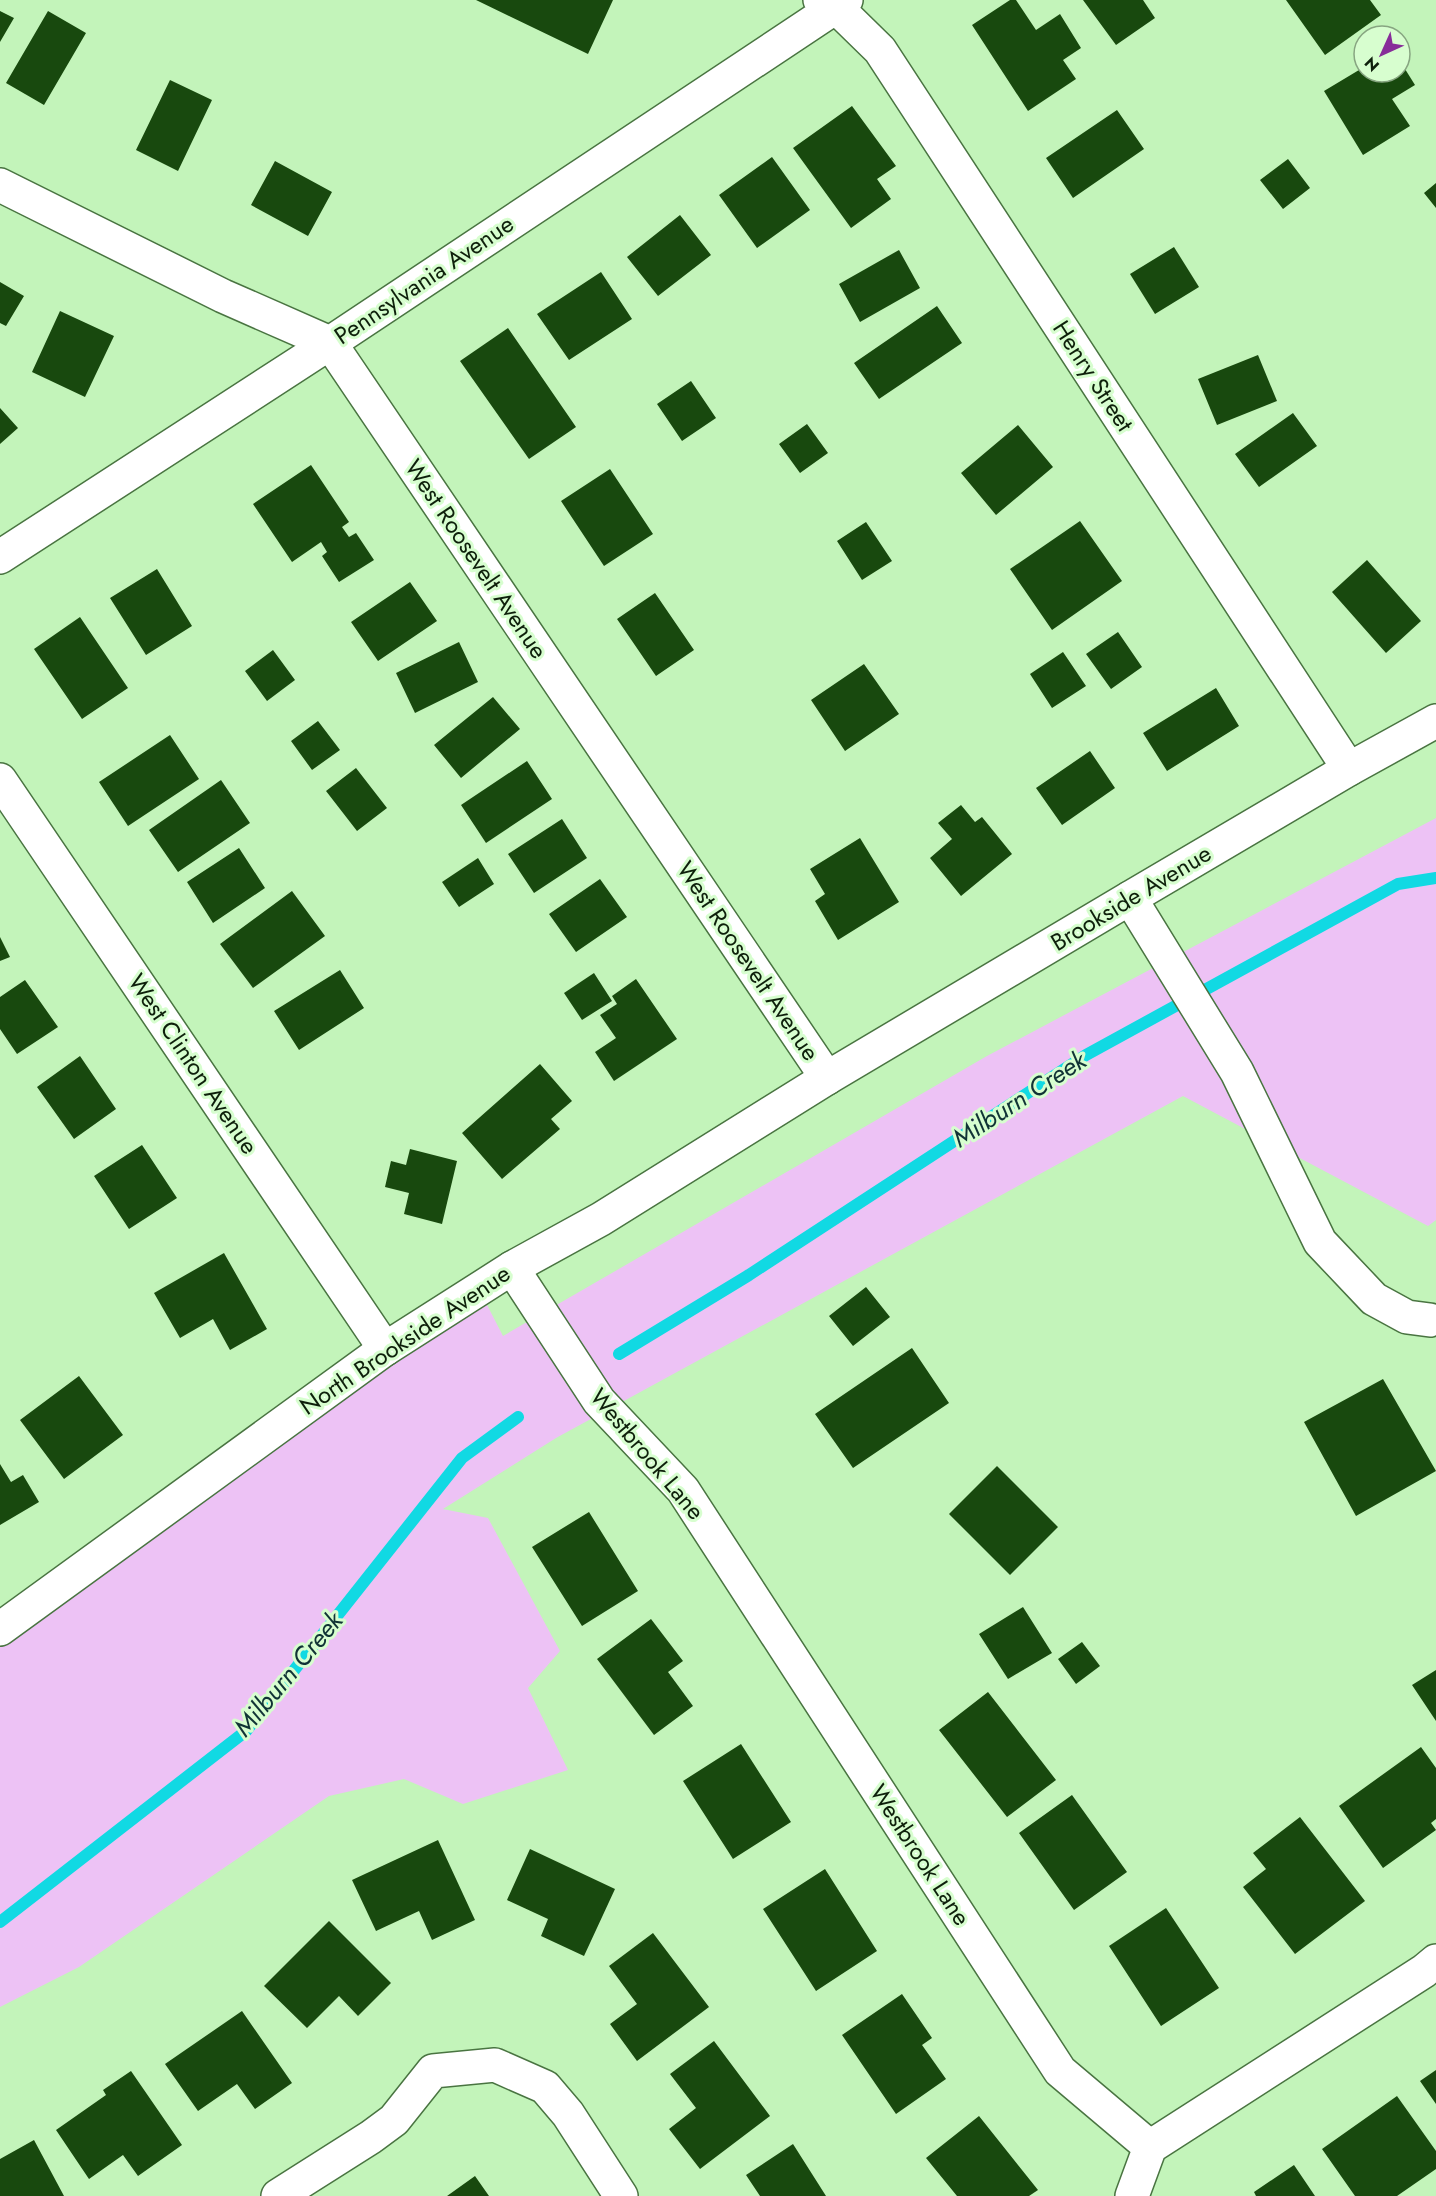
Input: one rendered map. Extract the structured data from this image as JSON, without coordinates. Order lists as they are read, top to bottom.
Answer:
{
  "streets": {
    "street": [
      "Pennsylvania Avenue",
      "Henry Street",
      "West Roosevelt Avenue",
      "Brookside Avenue",
      "West Clinton Avenue",
      "North Brookside Avenue",
      "Westbrook Lane"
    ]
  },
  "crossings": [
    ["Pennsylvania Avenue", "Henry Street"],
    ["Pennsylvania Avenue", "West Roosevelt Avenue"],
    ["Henry Street", "Brookside Avenue"],
    ["West Roosevelt Avenue", "Brookside Avenue"],
    ["West Roosevelt Avenue", "North Brookside Avenue"],
    ["Brookside Avenue", "North Brookside Avenue"],
    ["West Clinton Avenue", "North Brookside Avenue"],
    ["North Brookside Avenue", "Westbrook Lane"]
  ],
  "water": ["Milburn Creek"],
  "north": "bottom left"
}
